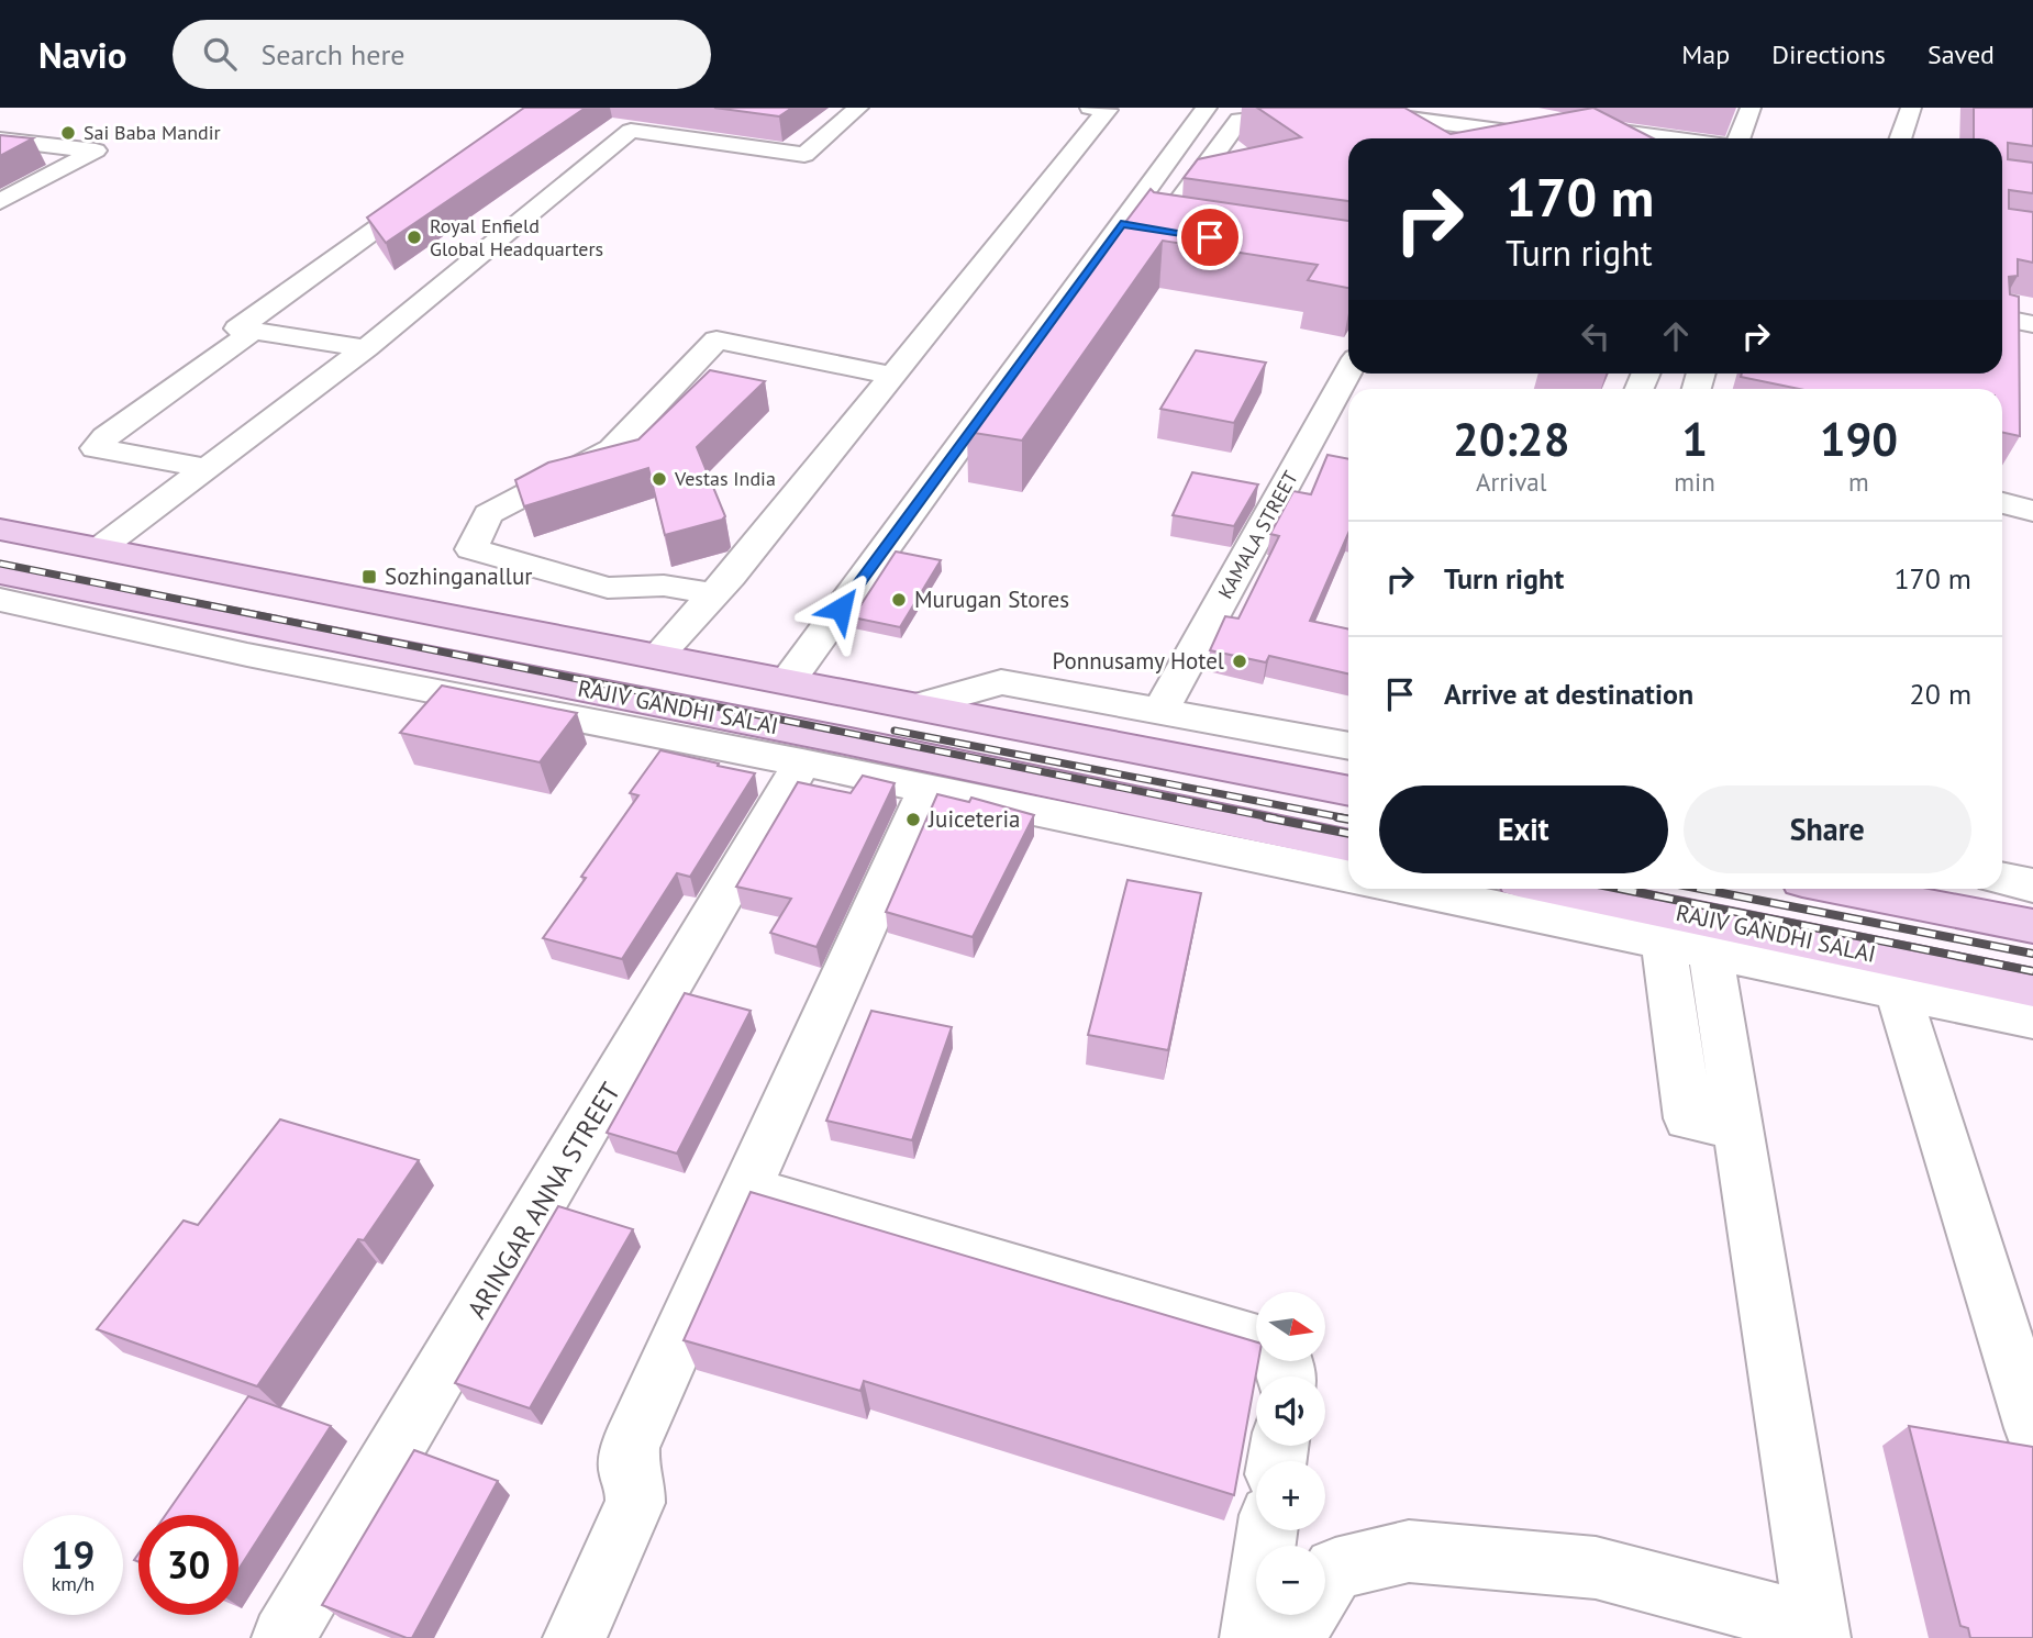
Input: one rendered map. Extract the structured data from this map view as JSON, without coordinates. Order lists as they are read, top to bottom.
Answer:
{
  "streets": {
    "main road": ["RAJIV GANDHI SALAI"],
    "street": ["KAMALA STREET", "ARINGAR ANNA STREET"]
  },
  "places": {
    "other": [
      "Sai Baba Mandir",
      "Royal Enfield Global Headquarters",
      "Vestas India",
      "Murugan Stores",
      "Ponnusamy Hotel",
      "Juiceteria"
    ],
    "transit": ["Sozhinganallur"]
  },
  "north": "right",
  "page": {
    "header": "Navio",
    "search": "Search here",
    "nav": ["Map", "Directions", "Saved"],
    "turn": ["170 m", "Turn right"],
    "eta": [
      "20:28",
      "Arrival",
      "1",
      "min",
      "190",
      "m"
    ],
    "list": [
      {
        "name": "Turn right",
        "value": "170 m"
      },
      {
        "name": "Arrive at destination",
        "value": "20 m"
      }
    ],
    "buttons": ["Exit", "Share"],
    "map_buttons": ["+", "−"],
    "speed": "19 km/h",
    "limit": "30"
  }
}
